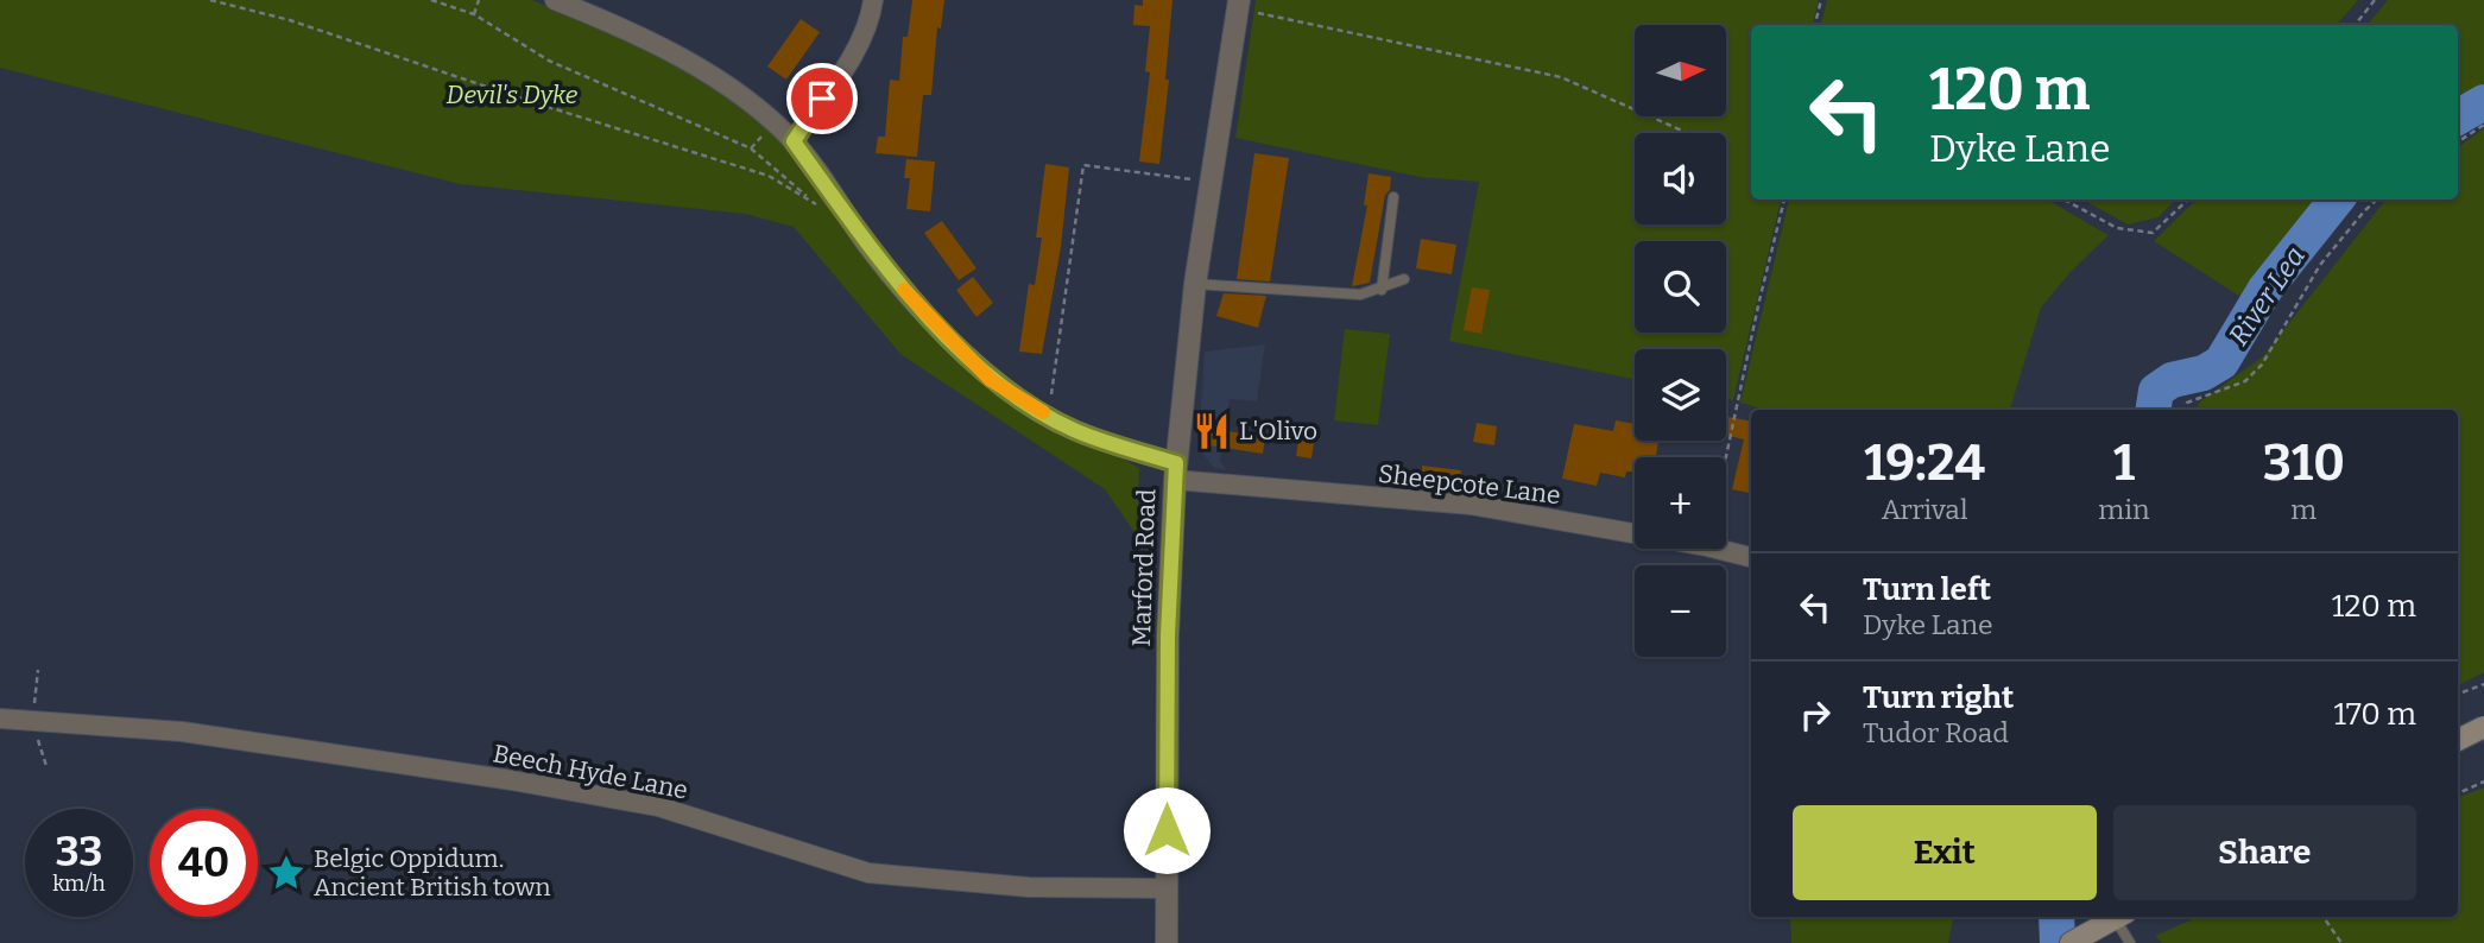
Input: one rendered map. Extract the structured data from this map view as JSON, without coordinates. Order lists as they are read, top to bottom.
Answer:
{
  "streets": {
    "street": ["Sheepcote Lane", "Marford Road", "Beech Hyde Lane"]
  },
  "crossings": [
    ["Sheepcote Lane", "Marford Road"],
    ["Marford Road", "Beech Hyde Lane"]
  ],
  "water": ["River Lea"],
  "parks": ["Devil's Dyke"],
  "places": {
    "restaurant": ["L'Olivo"],
    "place": ["Belgic Oppidum. Ancient British town"]
  },
  "north": "right",
  "page": {
    "map_buttons": ["+", "−"],
    "turn": ["120 m", "Dyke Lane"],
    "eta": [
      "19:24",
      "Arrival",
      "1",
      "min",
      "310",
      "m"
    ],
    "list": [
      {
        "name": "Turn left",
        "note": "Dyke Lane",
        "value": "120 m"
      },
      {
        "name": "Turn right",
        "note": "Tudor Road",
        "value": "170 m"
      }
    ],
    "buttons": ["Exit", "Share"],
    "speed": "33 km/h",
    "limit": "40"
  }
}
